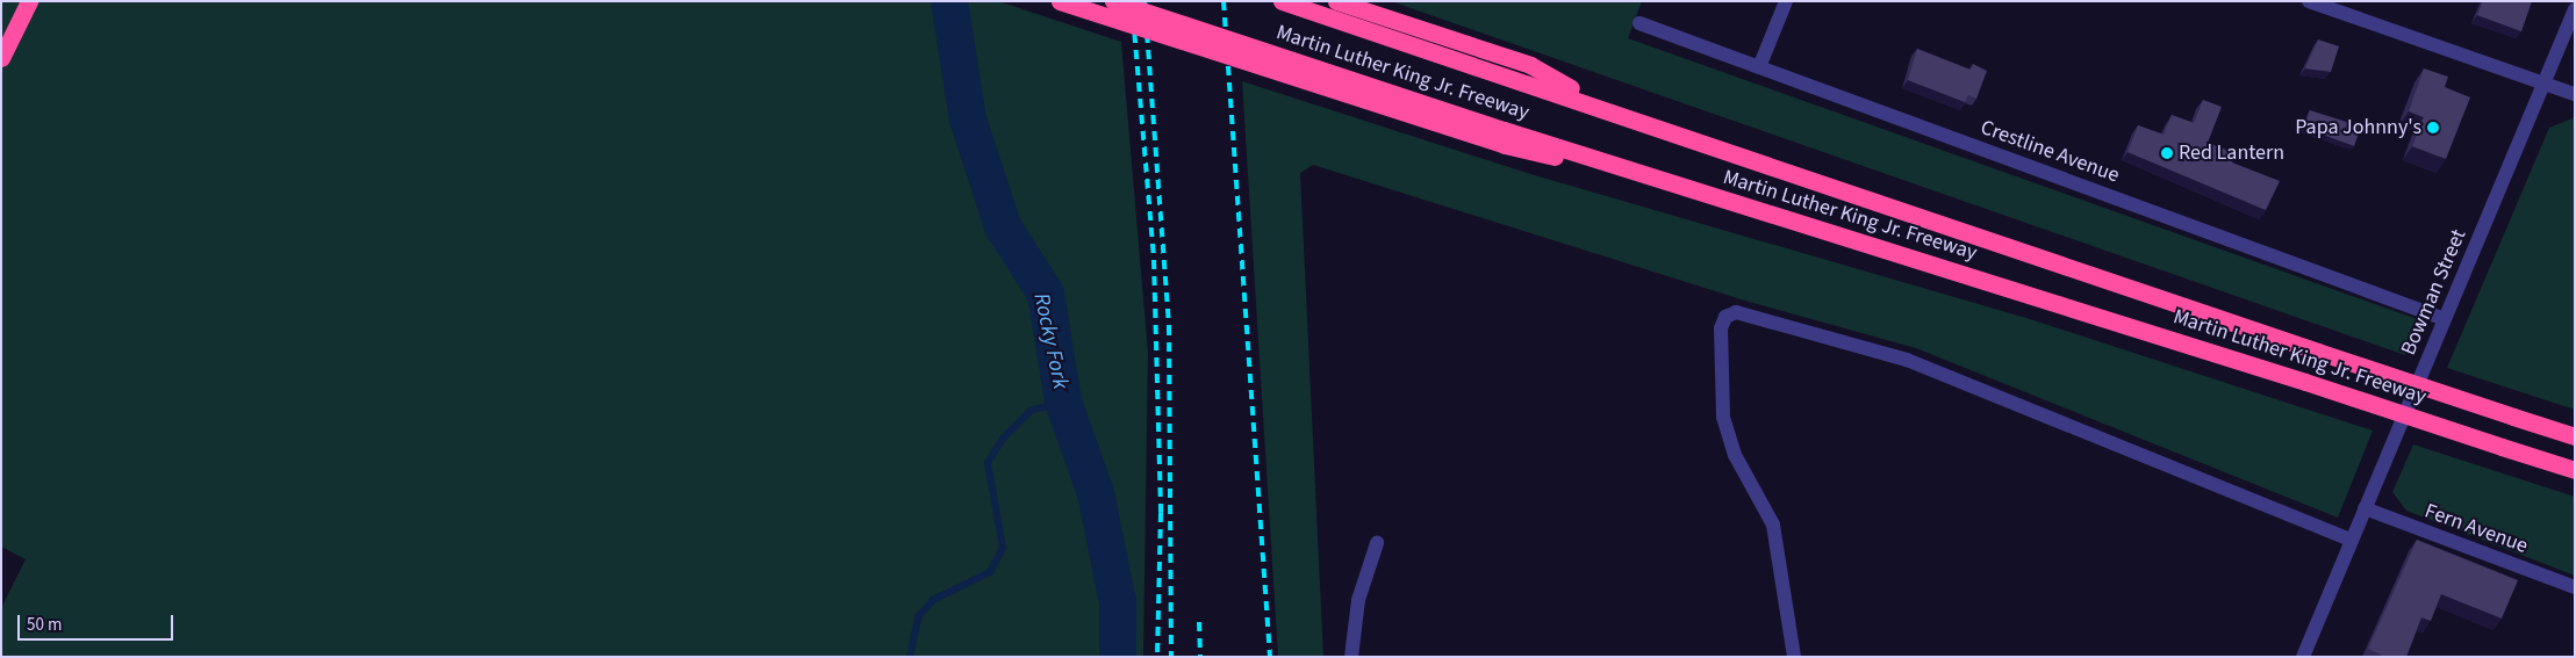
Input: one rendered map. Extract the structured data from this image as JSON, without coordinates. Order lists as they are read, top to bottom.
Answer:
{
  "streets": {
    "highway": ["Martin Luther King Jr. Freeway"],
    "street": ["Crestline Avenue", "Bowman Street", "Fern Avenue"]
  },
  "crossings": [
    ["Crestline Avenue", "Bowman Street"],
    ["Bowman Street", "Fern Avenue"]
  ],
  "water": ["Rocky Fork"],
  "places": ["Papa Johnny's", "Red Lantern"],
  "scale_bar": "50 m"
}
